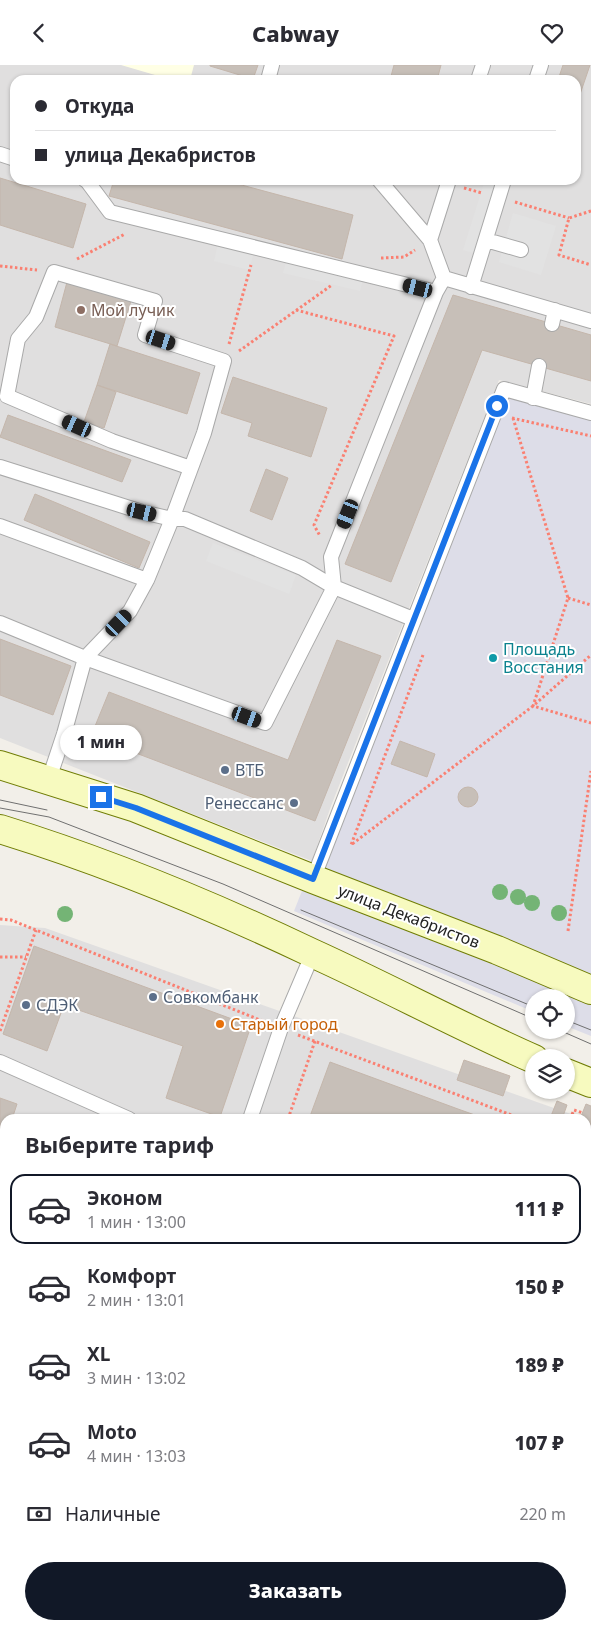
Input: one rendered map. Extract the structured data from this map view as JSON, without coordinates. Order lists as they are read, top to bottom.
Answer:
{
  "streets": {
    "main road": ["улица Декабристов"]
  },
  "places": [
    "Мой лучик",
    "Площадь Восстания",
    "ВТБ",
    "Ренессанс",
    "Совкомбанк",
    "СДЭК",
    "Старый город"
  ],
  "page": {
    "header": "Cabway",
    "banner": ["Откуда", "улица Декабристов"],
    "bubble": "1 мин",
    "heading": "Выберите тариф",
    "list": [
      {
        "name": "Эконом",
        "note": "1 мин · 13:00",
        "value": "111 ₽"
      },
      {
        "name": "Комфорт",
        "note": "2 мин · 13:01",
        "value": "150 ₽"
      },
      {
        "name": "XL",
        "note": "3 мин · 13:02",
        "value": "189 ₽"
      },
      {
        "name": "Moto",
        "note": "4 мин · 13:03",
        "value": "107 ₽"
      }
    ],
    "pay": ["Наличные", "220 m"],
    "buttons": "Заказать"
  }
}
